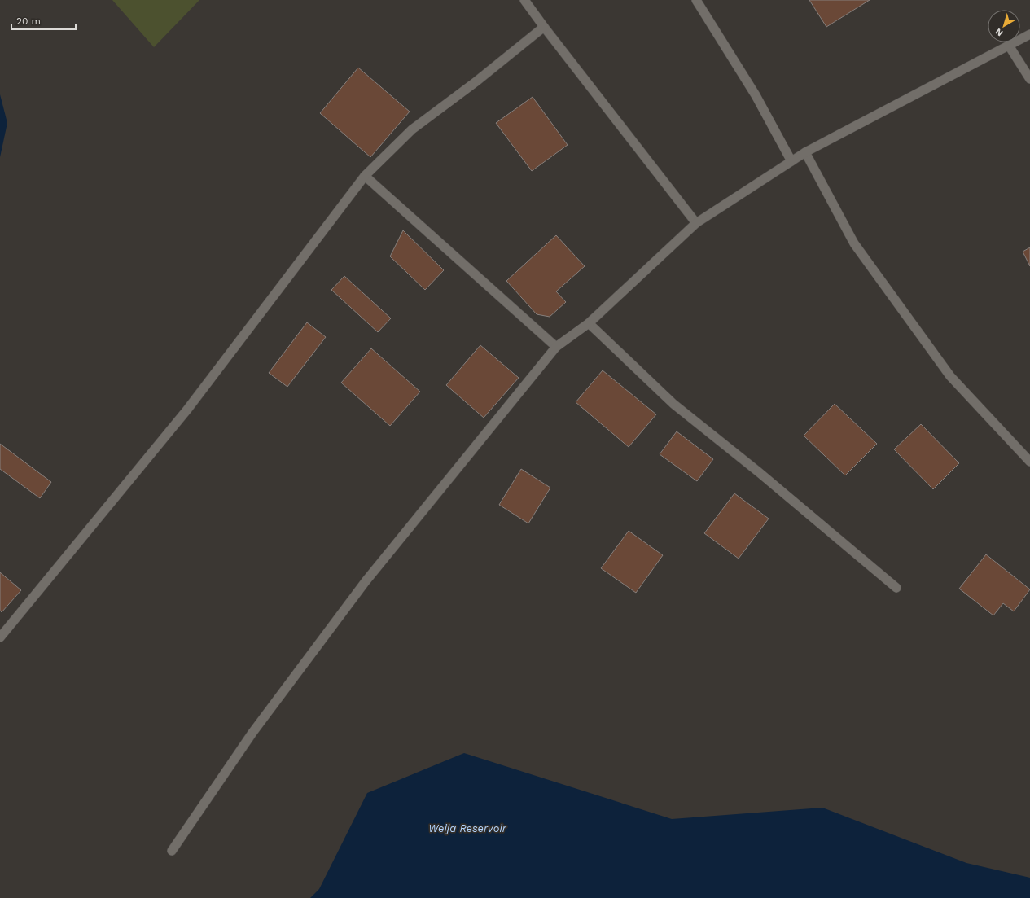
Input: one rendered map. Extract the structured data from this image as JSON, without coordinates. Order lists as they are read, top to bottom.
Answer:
{
  "water": ["Weija Reservoir"],
  "scale_bar": "20 m",
  "north": "bottom left"
}
